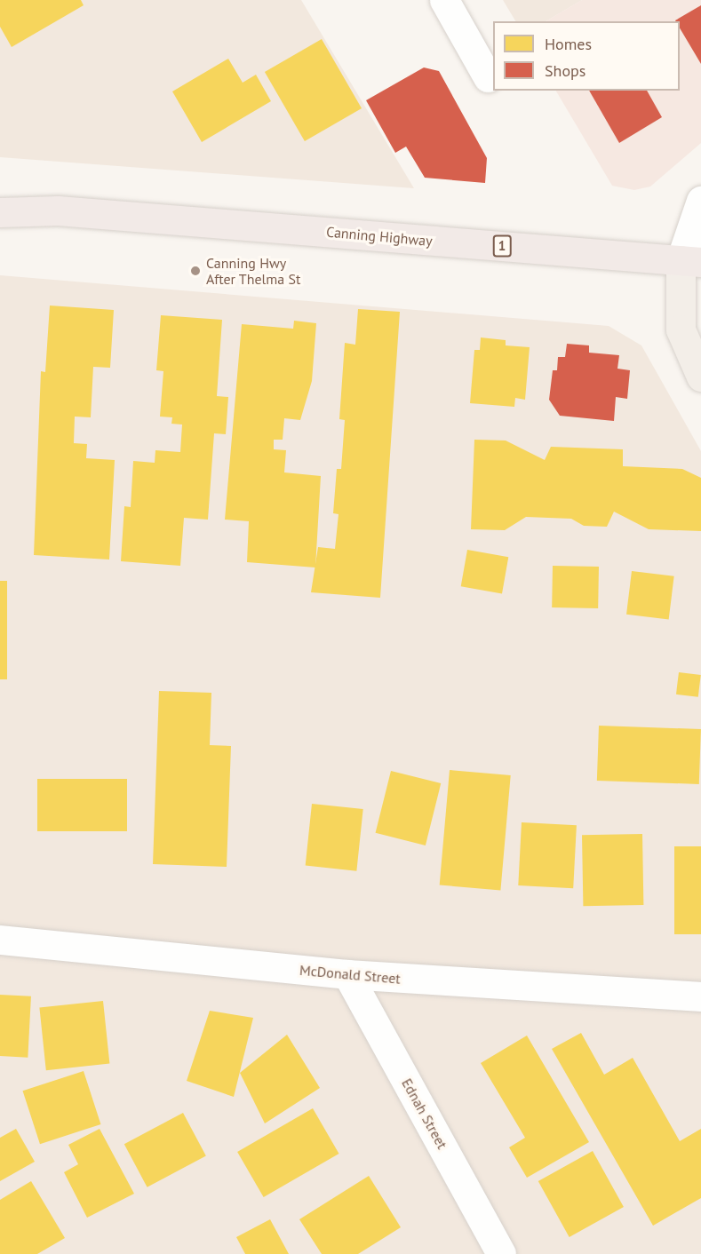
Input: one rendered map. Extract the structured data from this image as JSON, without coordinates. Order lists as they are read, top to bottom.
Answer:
{
  "streets": {
    "highway": ["Canning Highway", "1"],
    "street": ["McDonald Street", "Ednah Street"]
  },
  "crossings": [
    ["McDonald Street", "Ednah Street"]
  ],
  "places": ["Canning Hwy After Thelma St"],
  "legend": ["Homes", "Shops"]
}
